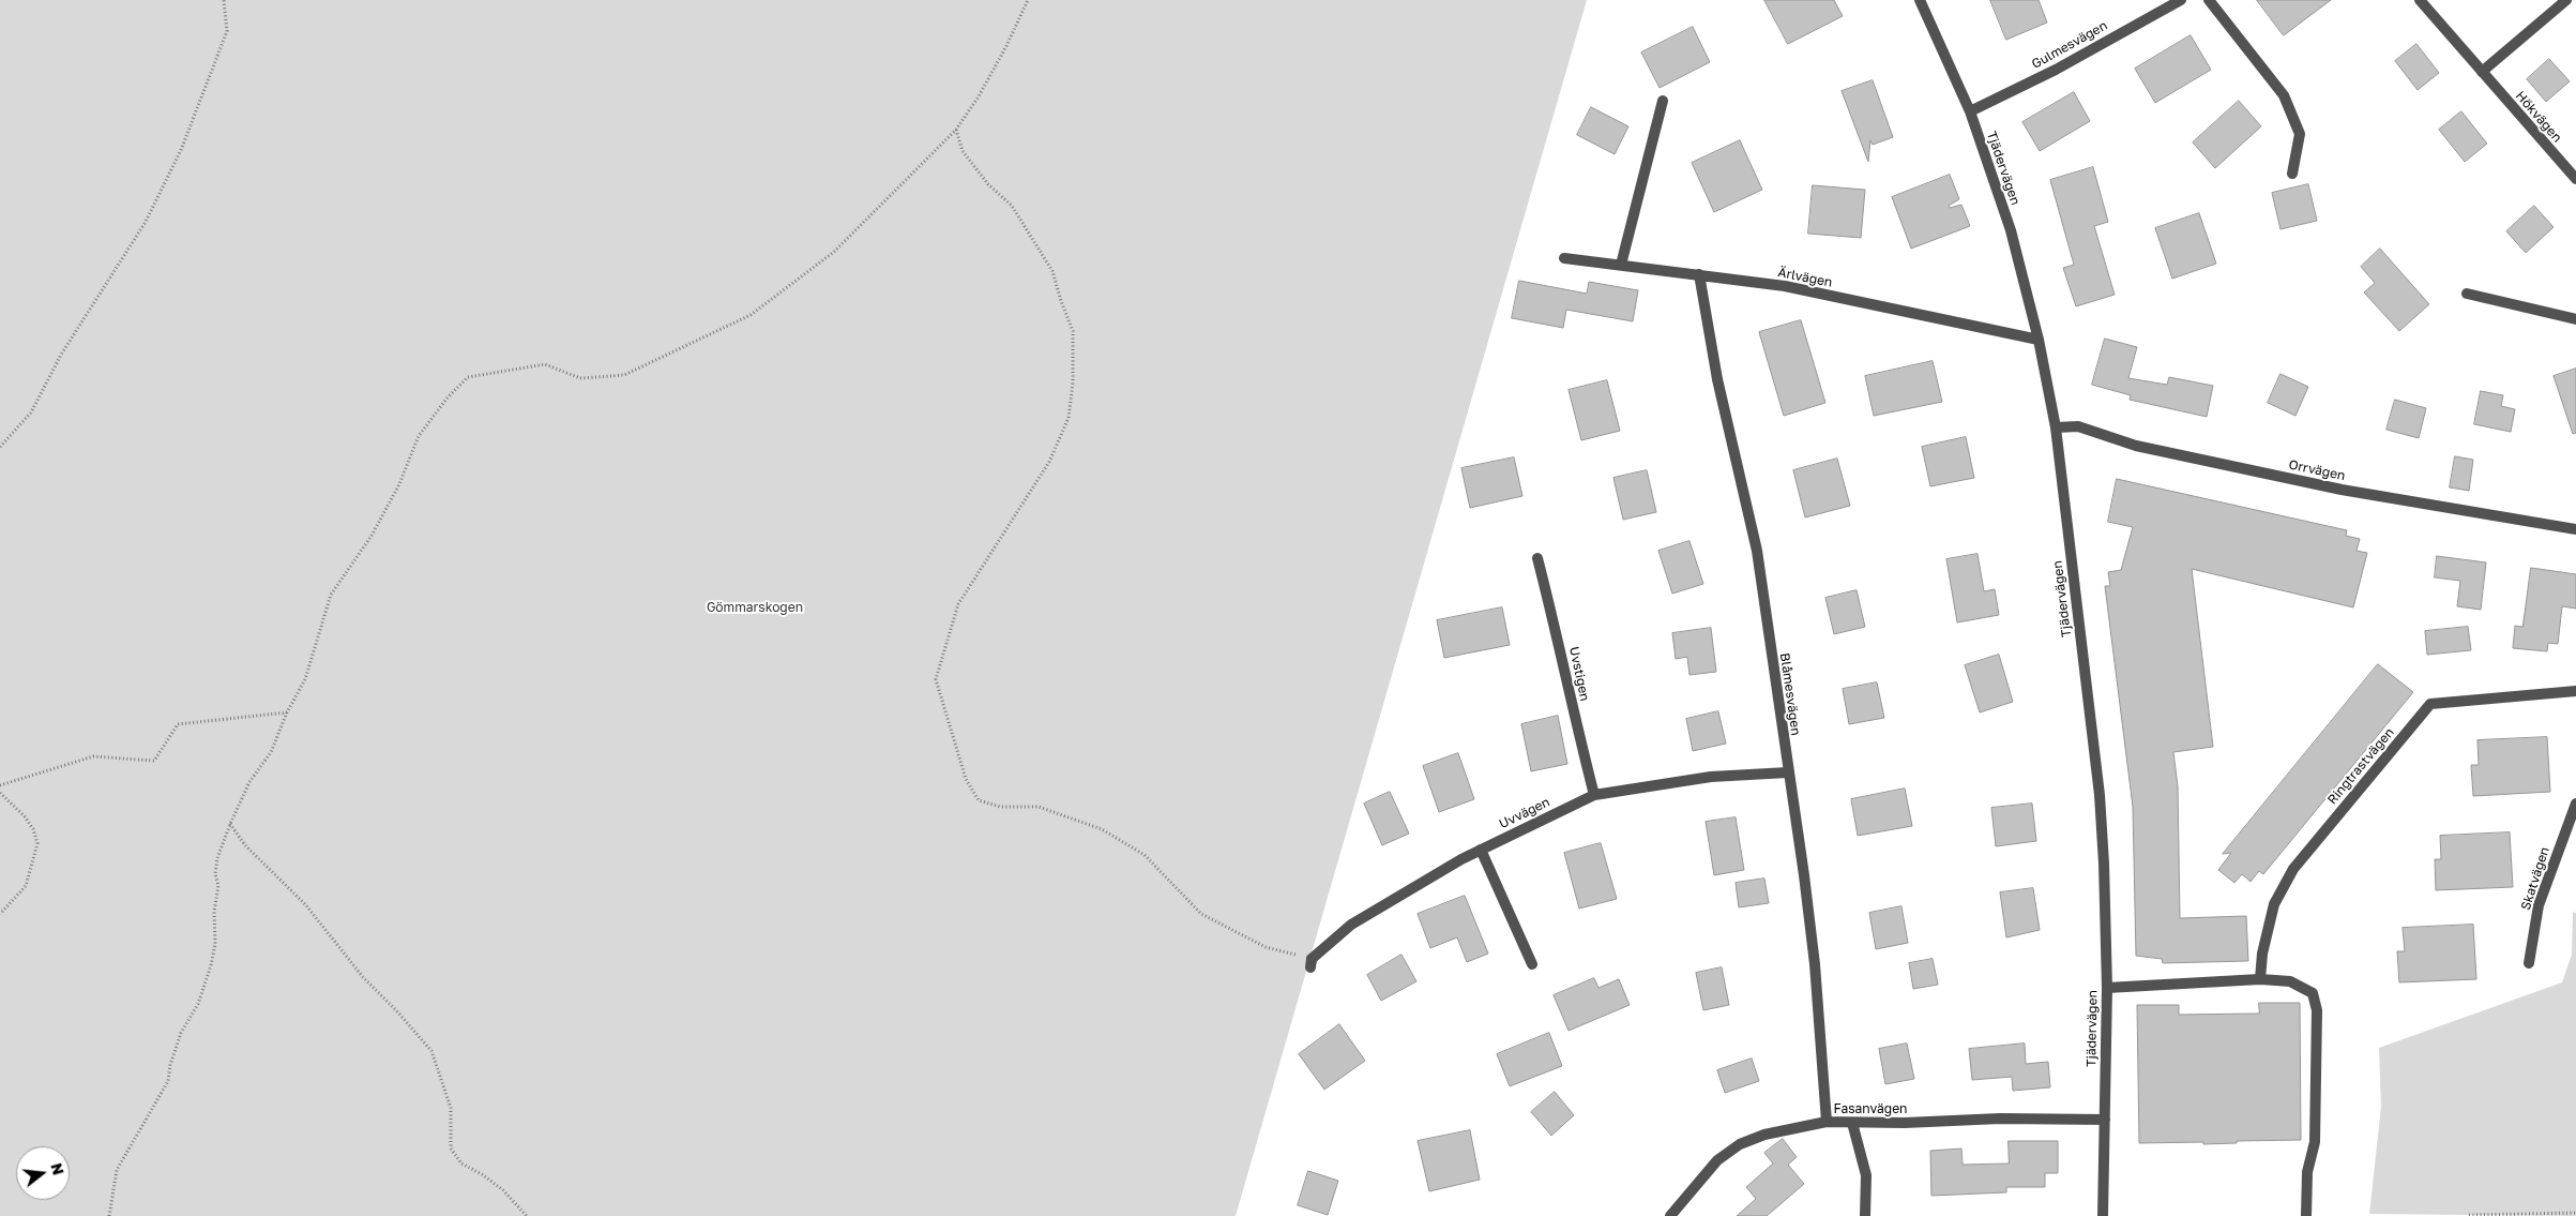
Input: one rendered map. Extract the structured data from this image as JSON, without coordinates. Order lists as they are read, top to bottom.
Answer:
{
  "streets": {
    "street": [
      "Gulmesvägen",
      "Hökvägen",
      "Tjädervägen",
      "Ärlvägen",
      "Orrvägen",
      "Uvstigen",
      "Blåmesvägen",
      "Ringtrastvägen",
      "Uvvägen",
      "Skatvägen",
      "Fasanvägen"
    ]
  },
  "crossings": [
    ["Gulmesvägen", "Tjädervägen"],
    ["Tjädervägen", "Ärlvägen"],
    ["Tjädervägen", "Orrvägen"],
    ["Tjädervägen", "Fasanvägen"],
    ["Ärlvägen", "Blåmesvägen"],
    ["Uvstigen", "Uvvägen"],
    ["Blåmesvägen", "Uvvägen"],
    ["Blåmesvägen", "Fasanvägen"]
  ],
  "parks": ["Gömmarskogen"],
  "north": "right"
}
